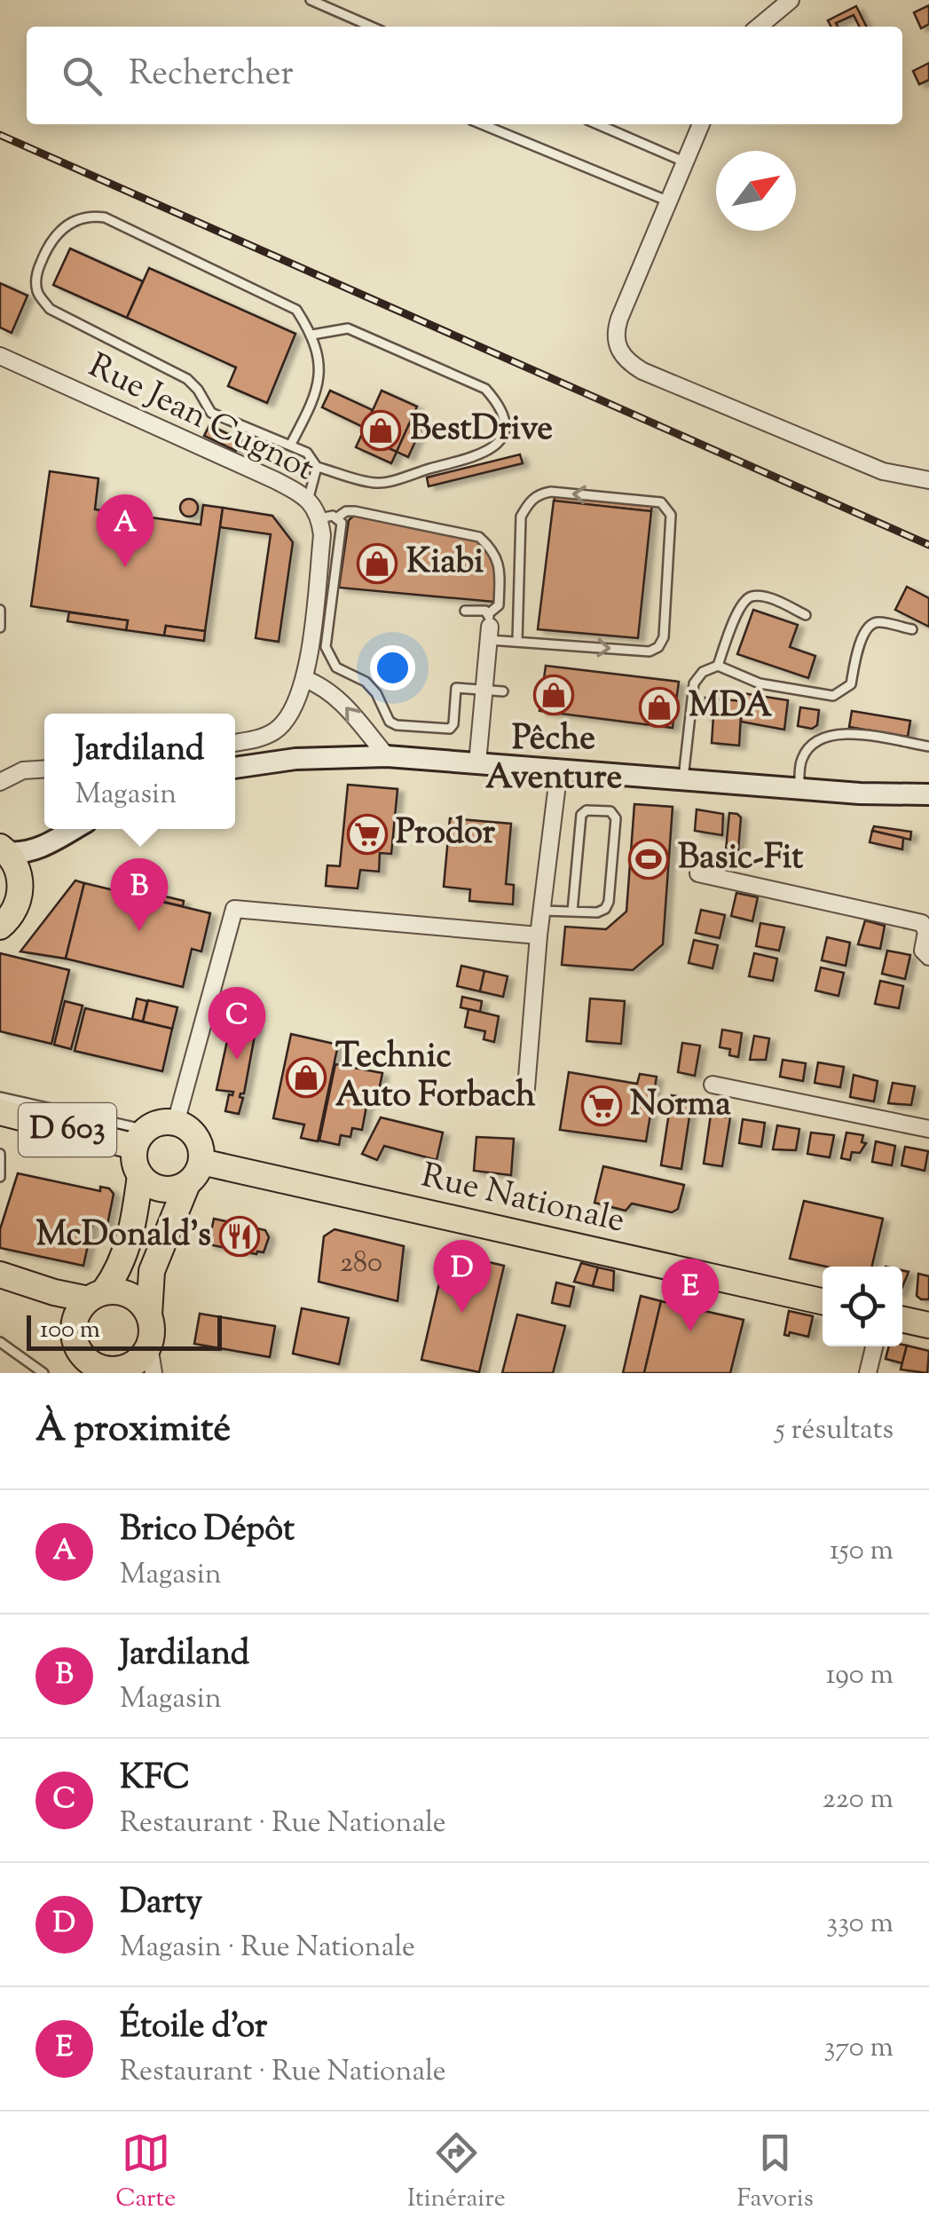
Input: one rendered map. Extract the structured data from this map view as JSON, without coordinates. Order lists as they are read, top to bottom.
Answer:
{
  "streets": {
    "main road": ["D 603", "Rue Nationale"],
    "street": ["Rue Jean Cugnot"]
  },
  "crossings": [
    ["D 603", "Rue Nationale"]
  ],
  "places": {
    "shop": [
      "BestDrive",
      "Kiabi",
      "Pêche Aventure",
      "MDA",
      "Technic Auto Forbach"
    ],
    "supermarket": ["Prodor", "Norma"],
    "sports": ["Basic-Fit"],
    "restaurant": ["McDonald's"]
  },
  "house_numbers": ["280"],
  "scale_bar": "100 m",
  "north": "top right",
  "page": {
    "search": "Rechercher",
    "pins": [
      "A",
      "B",
      "C",
      "D",
      "E"
    ],
    "popup": ["Jardiland", "Magasin"],
    "scale": "100 m",
    "heading": ["À proximité", "5 résultats"],
    "list": [
      {
        "mark": "A",
        "name": "Brico Dépôt",
        "note": "Magasin",
        "value": "150 m"
      },
      {
        "mark": "B",
        "name": "Jardiland",
        "note": "Magasin",
        "value": "190 m"
      },
      {
        "mark": "C",
        "name": "KFC",
        "note": "Restaurant · Rue Nationale",
        "value": "220 m"
      },
      {
        "mark": "D",
        "name": "Darty",
        "note": "Magasin · Rue Nationale",
        "value": "330 m"
      },
      {
        "mark": "E",
        "name": "Étoile d'or",
        "note": "Restaurant · Rue Nationale",
        "value": "370 m"
      }
    ],
    "nav": ["Carte", "Itinéraire", "Favoris"]
  }
}
